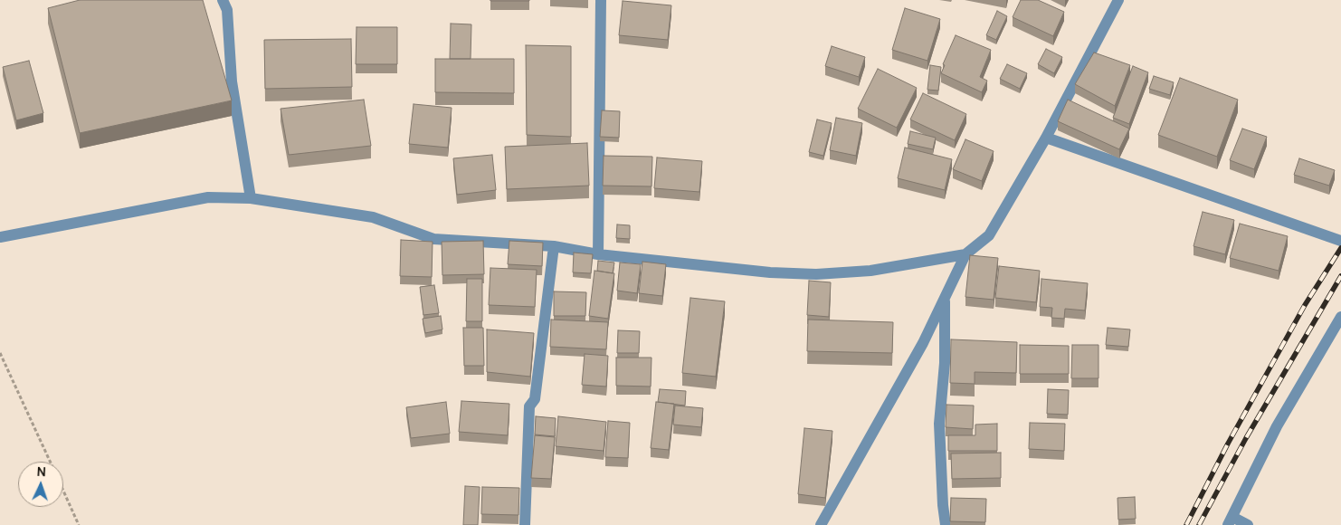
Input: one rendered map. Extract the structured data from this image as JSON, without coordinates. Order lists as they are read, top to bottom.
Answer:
{
  "north": "top"
}
